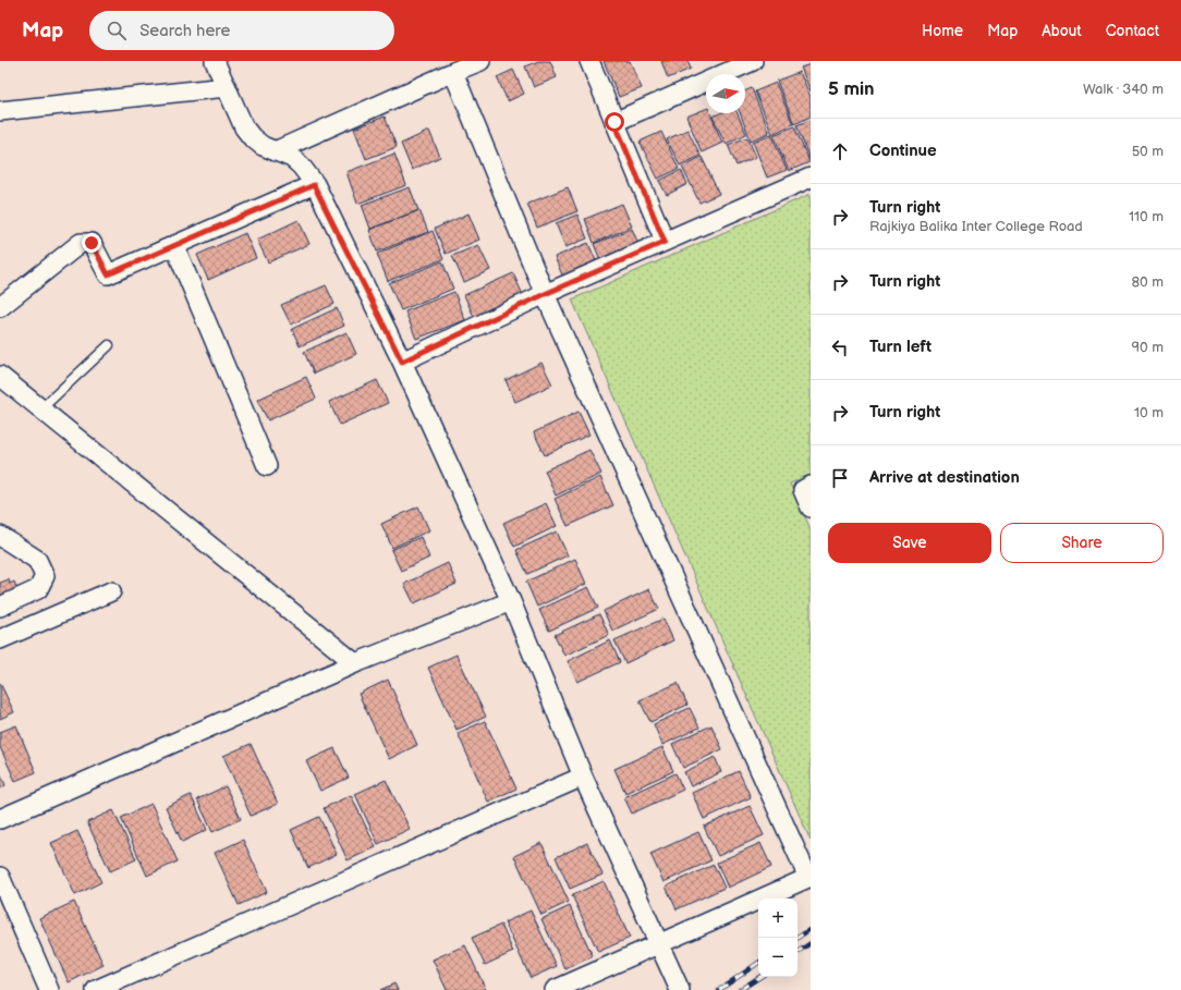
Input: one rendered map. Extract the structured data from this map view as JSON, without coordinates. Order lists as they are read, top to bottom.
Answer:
{
  "north": "right",
  "page": {
    "header": "Map",
    "search": "Search here",
    "nav": [
      "Home",
      "Map",
      "About",
      "Contact"
    ],
    "heading": ["5 min", "Walk · 340 m"],
    "list": [
      ["Continue", "50 m"],
      ["Turn right", "Rajkiya Balika Inter College Road", "110 m"],
      ["Turn right", "80 m"],
      ["Turn left", "90 m"],
      ["Turn right", "10 m"],
      "Arrive at destination"
    ],
    "buttons": ["Save", "Share"],
    "map_buttons": ["+", "−"]
  }
}
